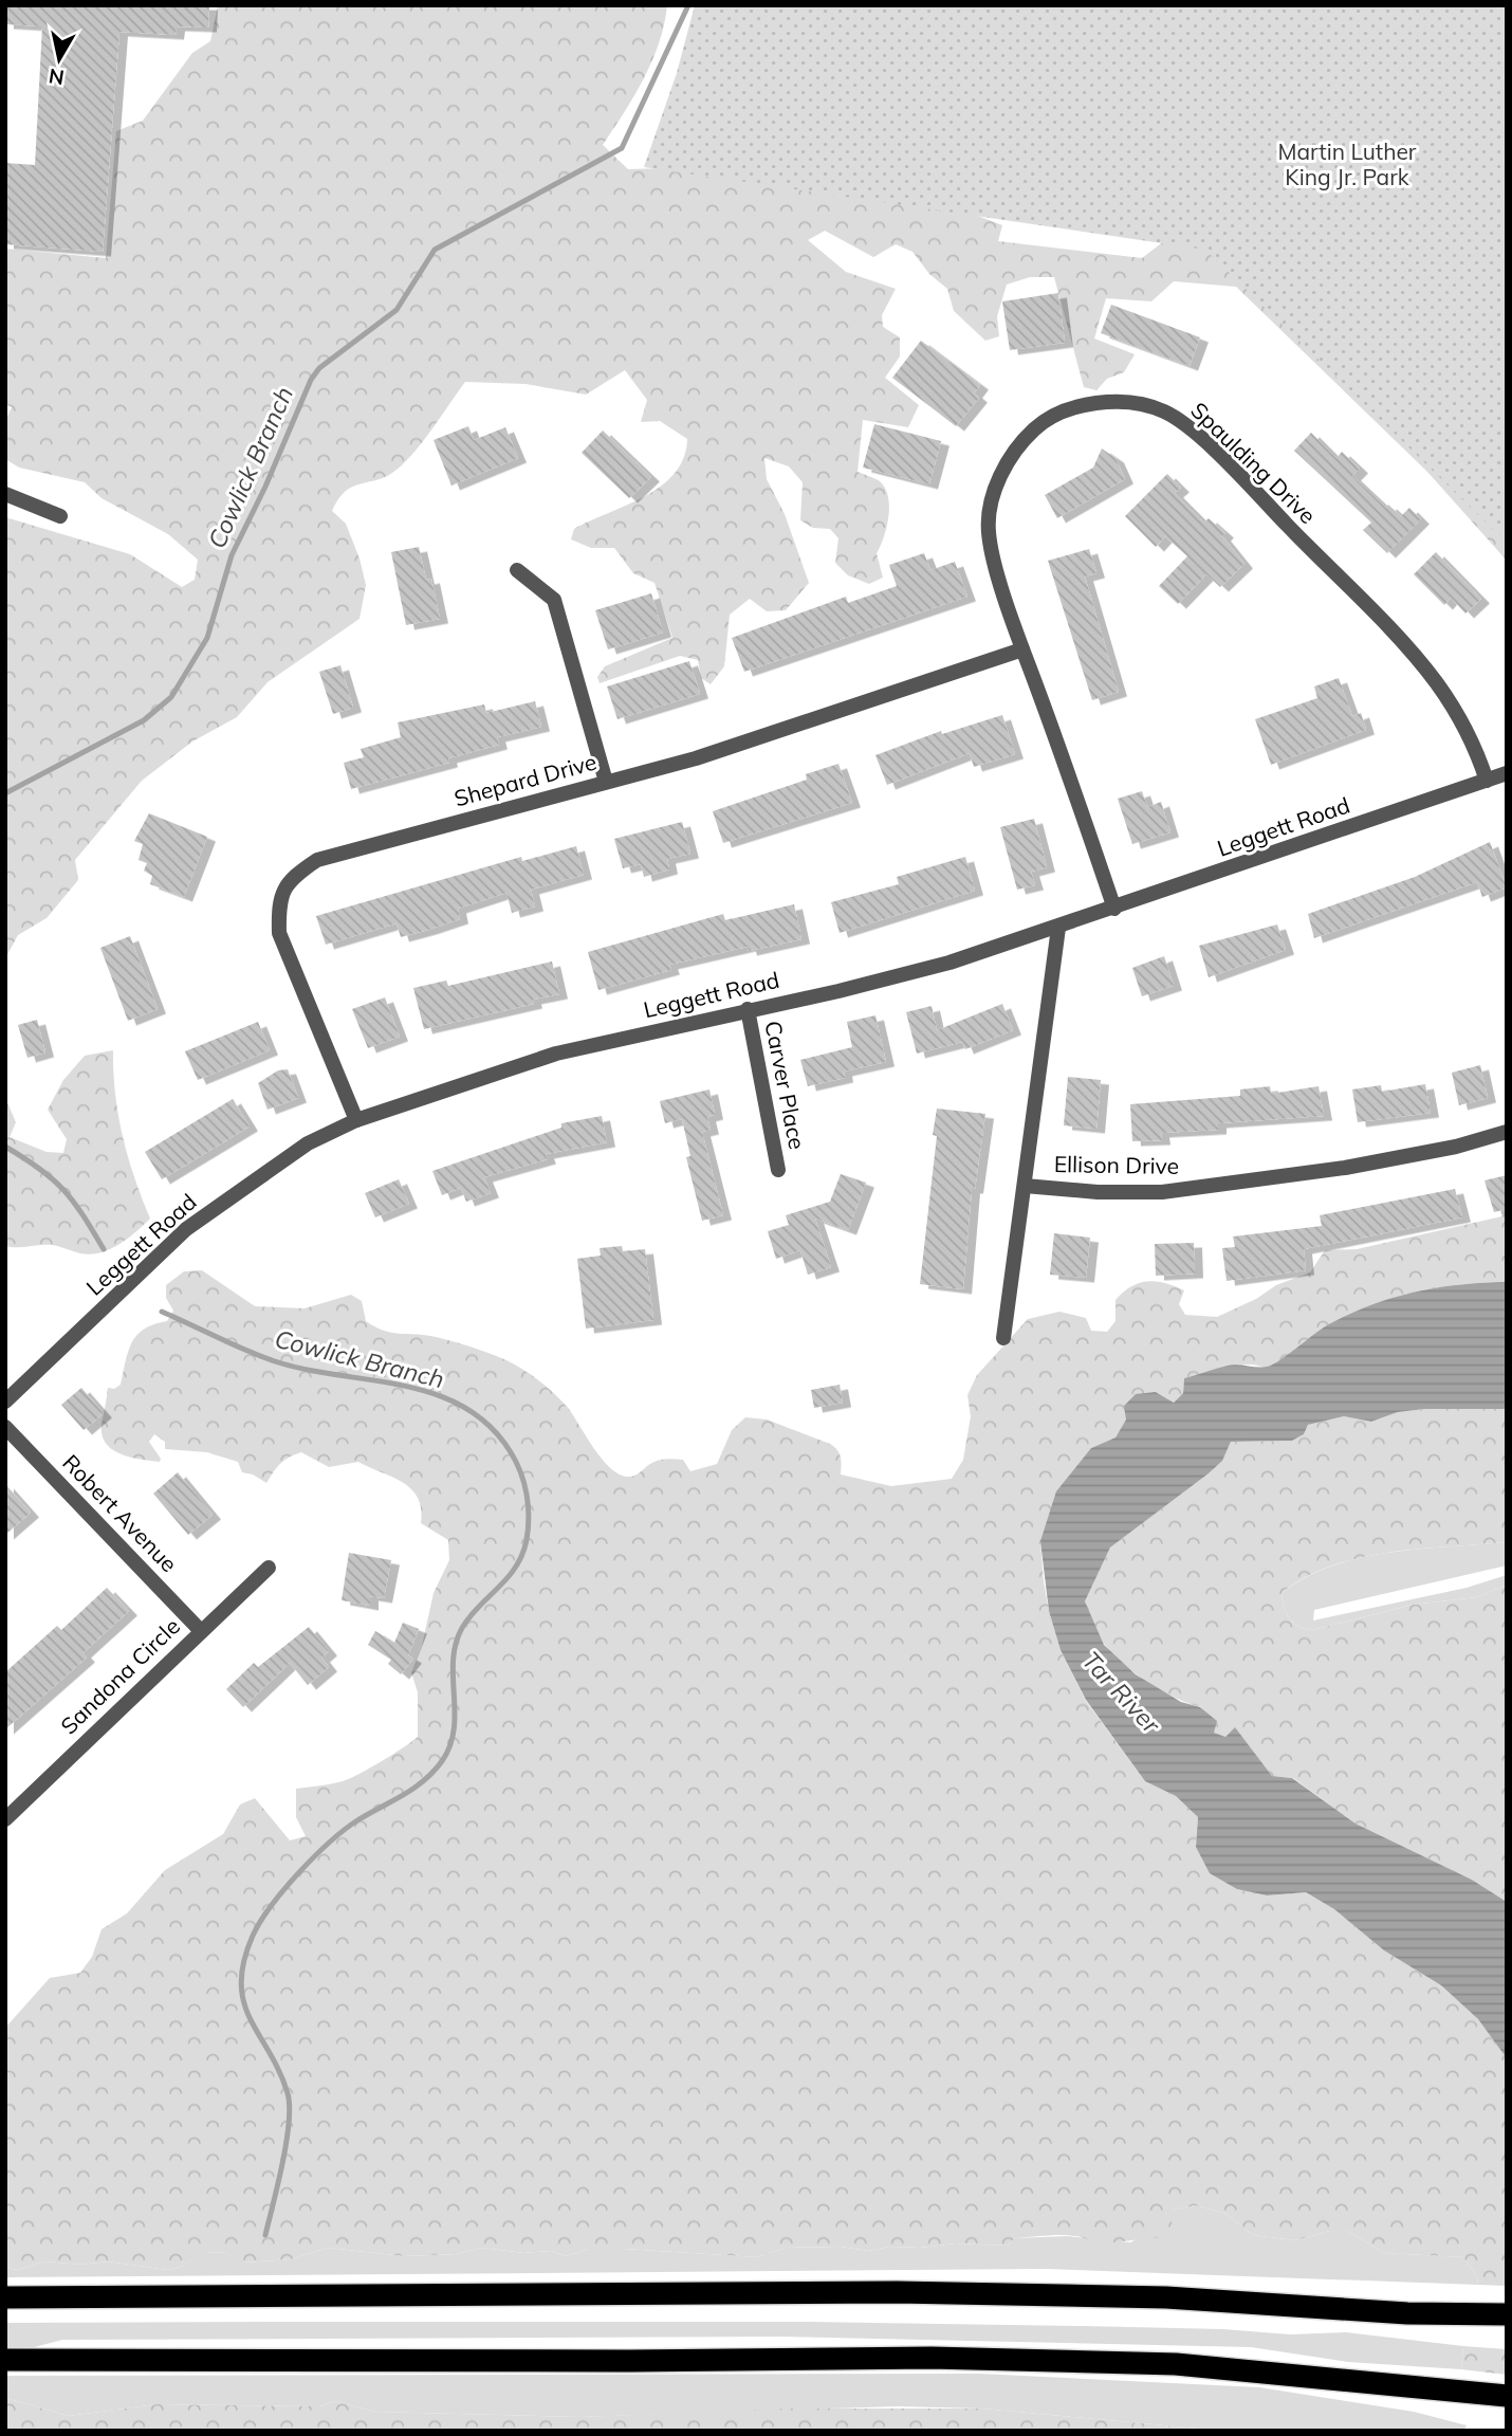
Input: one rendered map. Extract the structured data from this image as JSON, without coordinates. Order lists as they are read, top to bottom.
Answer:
{
  "streets": {
    "street": [
      "Spaulding Drive",
      "Shepard Drive",
      "Leggett Road",
      "Carver Place",
      "Ellison Drive",
      "Robert Avenue",
      "Sandona Circle"
    ]
  },
  "crossings": [
    ["Spaulding Drive", "Shepard Drive"],
    ["Spaulding Drive", "Leggett Road"],
    ["Shepard Drive", "Leggett Road"],
    ["Leggett Road", "Carver Place"],
    ["Leggett Road", "Ellison Drive"],
    ["Robert Avenue", "Sandona Circle"]
  ],
  "water": ["Cowlick Branch", "Tar River"],
  "parks": ["Martin Luther King Jr. Park"],
  "north": "bottom"
}
